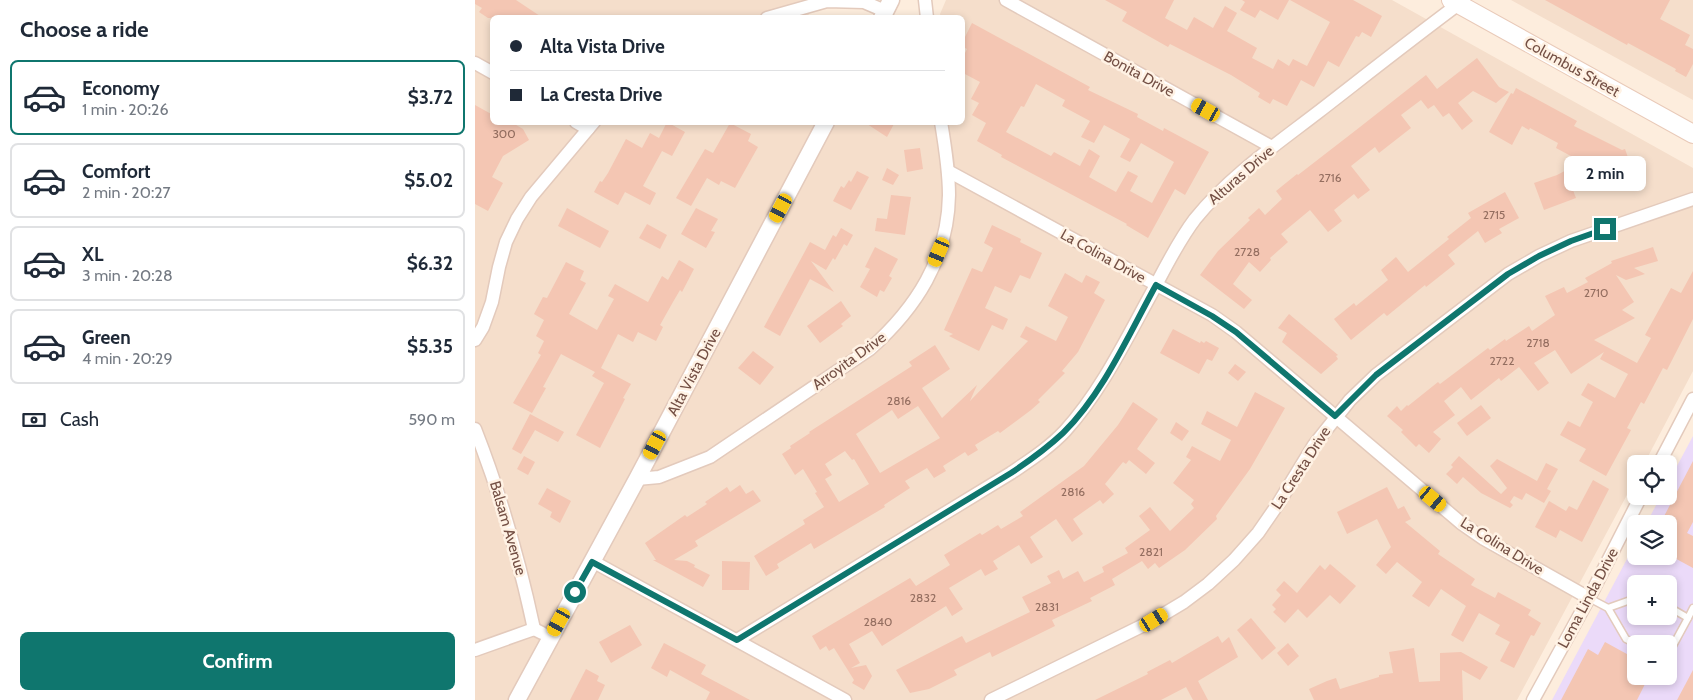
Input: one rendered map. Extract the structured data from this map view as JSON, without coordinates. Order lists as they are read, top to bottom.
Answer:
{
  "streets": {
    "main road": ["Columbus Street"],
    "street": [
      "Bonita Drive",
      "Alturas Drive",
      "La Colina Drive",
      "Arroyita Drive",
      "Alta Vista Drive",
      "La Cresta Drive",
      "Balsam Avenue",
      "Loma Linda Drive"
    ]
  },
  "crossings": [
    ["Columbus Street", "Alturas Drive"],
    ["Bonita Drive", "Alturas Drive"],
    ["Alturas Drive", "La Colina Drive"],
    ["La Colina Drive", "Arroyita Drive"],
    ["La Colina Drive", "La Cresta Drive"],
    ["La Colina Drive", "Loma Linda Drive"],
    ["Arroyita Drive", "Alta Vista Drive"]
  ],
  "house_numbers": [
    "300",
    "2716",
    "2715",
    "2728",
    "2710",
    "2718",
    "2722",
    "2816",
    "2816",
    "2821",
    "2832",
    "2831",
    "2840"
  ],
  "page": {
    "heading": "Choose a ride",
    "banner": ["Alta Vista Drive", "La Cresta Drive"],
    "list": [
      {
        "name": "Economy",
        "note": "1 min · 20:26",
        "value": "$3.72"
      },
      {
        "name": "Comfort",
        "note": "2 min · 20:27",
        "value": "$5.02"
      },
      {
        "name": "XL",
        "note": "3 min · 20:28",
        "value": "$6.32"
      },
      {
        "name": "Green",
        "note": "4 min · 20:29",
        "value": "$5.35"
      }
    ],
    "bubble": "2 min",
    "pay": ["Cash", "590 m"],
    "map_buttons": ["+", "−"],
    "buttons": "Confirm"
  }
}
